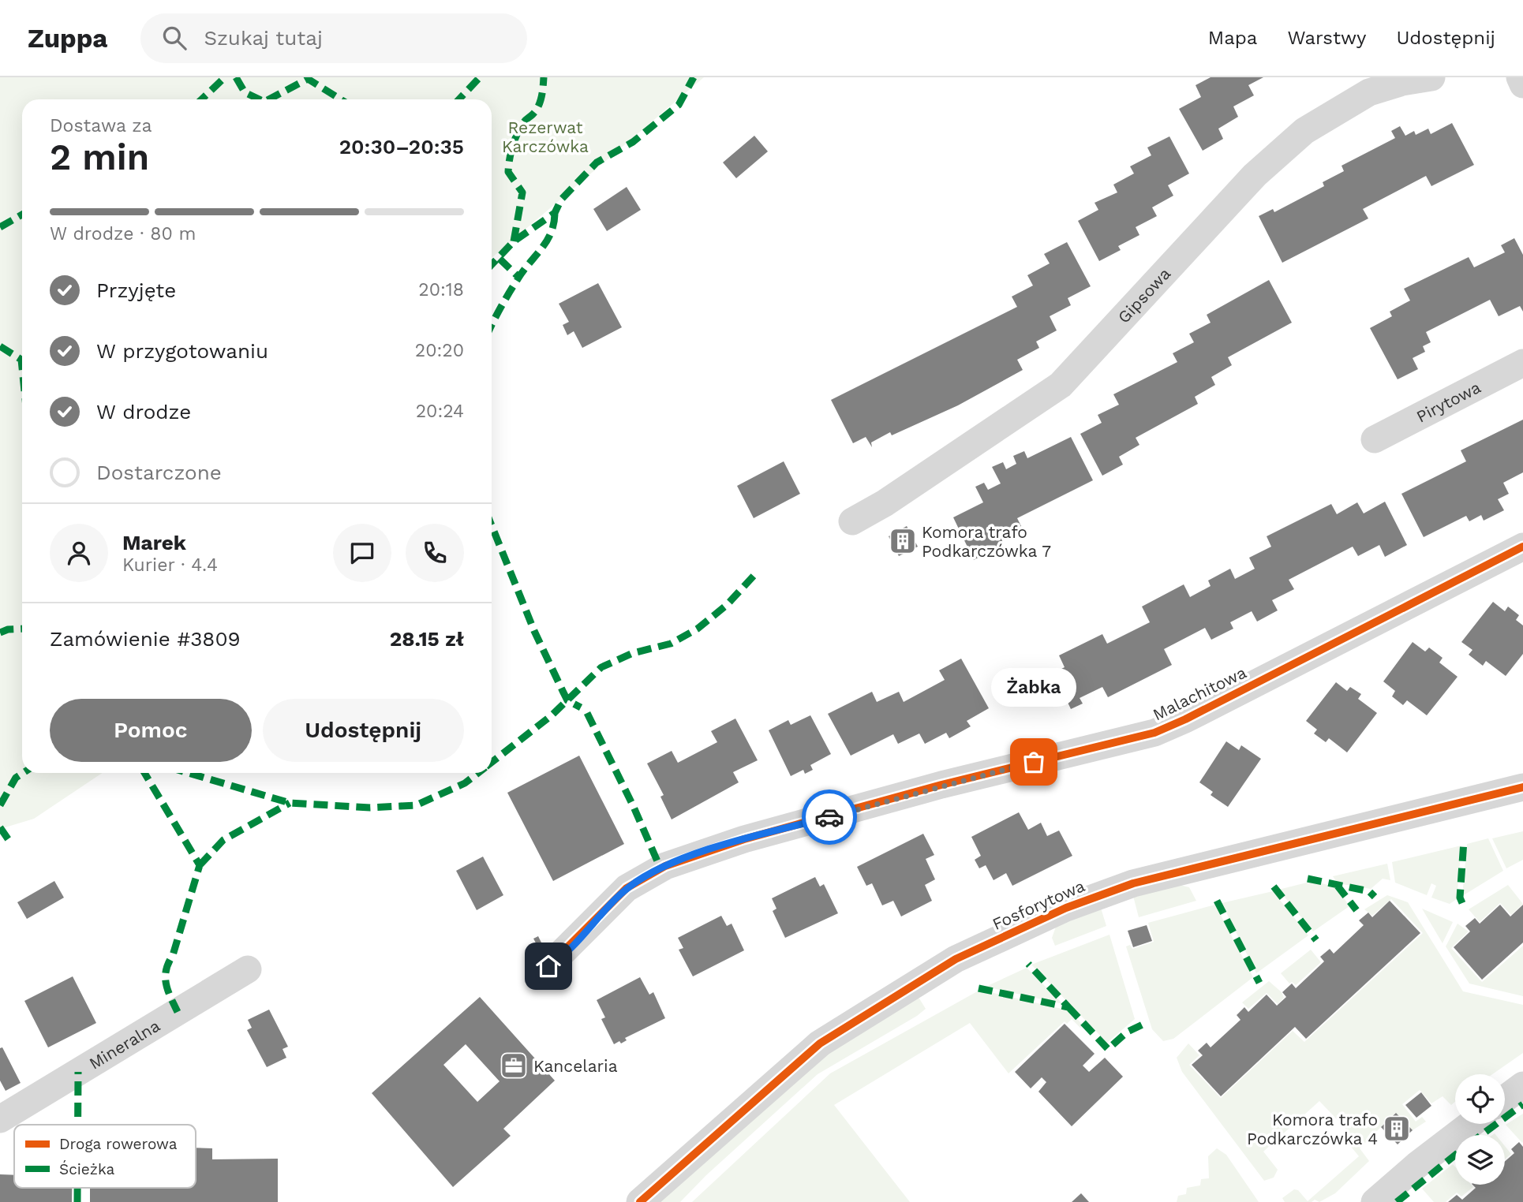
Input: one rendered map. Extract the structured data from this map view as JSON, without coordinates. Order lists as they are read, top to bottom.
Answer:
{
  "streets": {
    "street": [
      "Gipsowa",
      "Pirytowa",
      "Malachitowa",
      "Fosforytowa",
      "Mineralna"
    ]
  },
  "parks": ["Rezerwat Karczówka"],
  "places": {
    "building": ["Komora trafo Podkarczówka 7", "Komora trafo Podkarczówka 4"],
    "other": ["Żabka"],
    "office": ["Kancelaria"]
  },
  "legend": ["Droga rowerowa", "Ścieżka"],
  "page": {
    "header": "Zuppa",
    "search": "Szukaj tutaj",
    "nav": ["Mapa", "Warstwy", "Udostępnij"],
    "heading": ["2 min", "Dostawa za", "20:30–20:35"],
    "panel": [
      "Marek",
      "Kurier · 4.4",
      "Zamówienie #3809",
      "28.15 zł"
    ],
    "bar": "W drodze · 80 m",
    "list": [
      ["Przyjęte", "20:18"],
      ["W przygotowaniu", "20:20"],
      ["W drodze", "20:24"],
      "Dostarczone"
    ],
    "bubble": "Żabka",
    "buttons": ["Pomoc", "Udostępnij"]
  }
}
